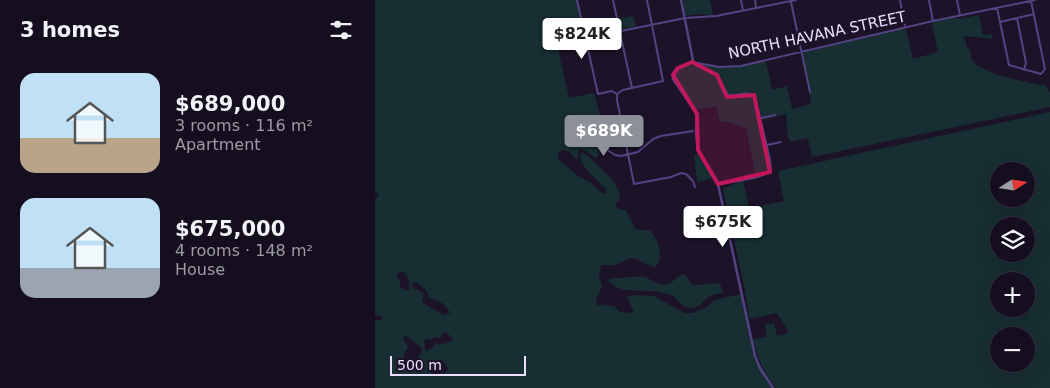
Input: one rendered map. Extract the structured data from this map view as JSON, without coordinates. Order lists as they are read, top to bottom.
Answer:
{
  "streets": {
    "street": ["NORTH HAVANA STREET"]
  },
  "scale_bar": "500 m",
  "north": "right",
  "page": {
    "heading": "3 homes",
    "price": ["$824K", "$689K", "$675K"],
    "list": [
      {
        "name": "$689,000",
        "note": "3 rooms · 116 m² · Apartment"
      },
      {
        "name": "$675,000",
        "note": "4 rooms · 148 m² · House"
      }
    ],
    "map_buttons": ["+", "−"],
    "scale": "500 m"
  }
}
